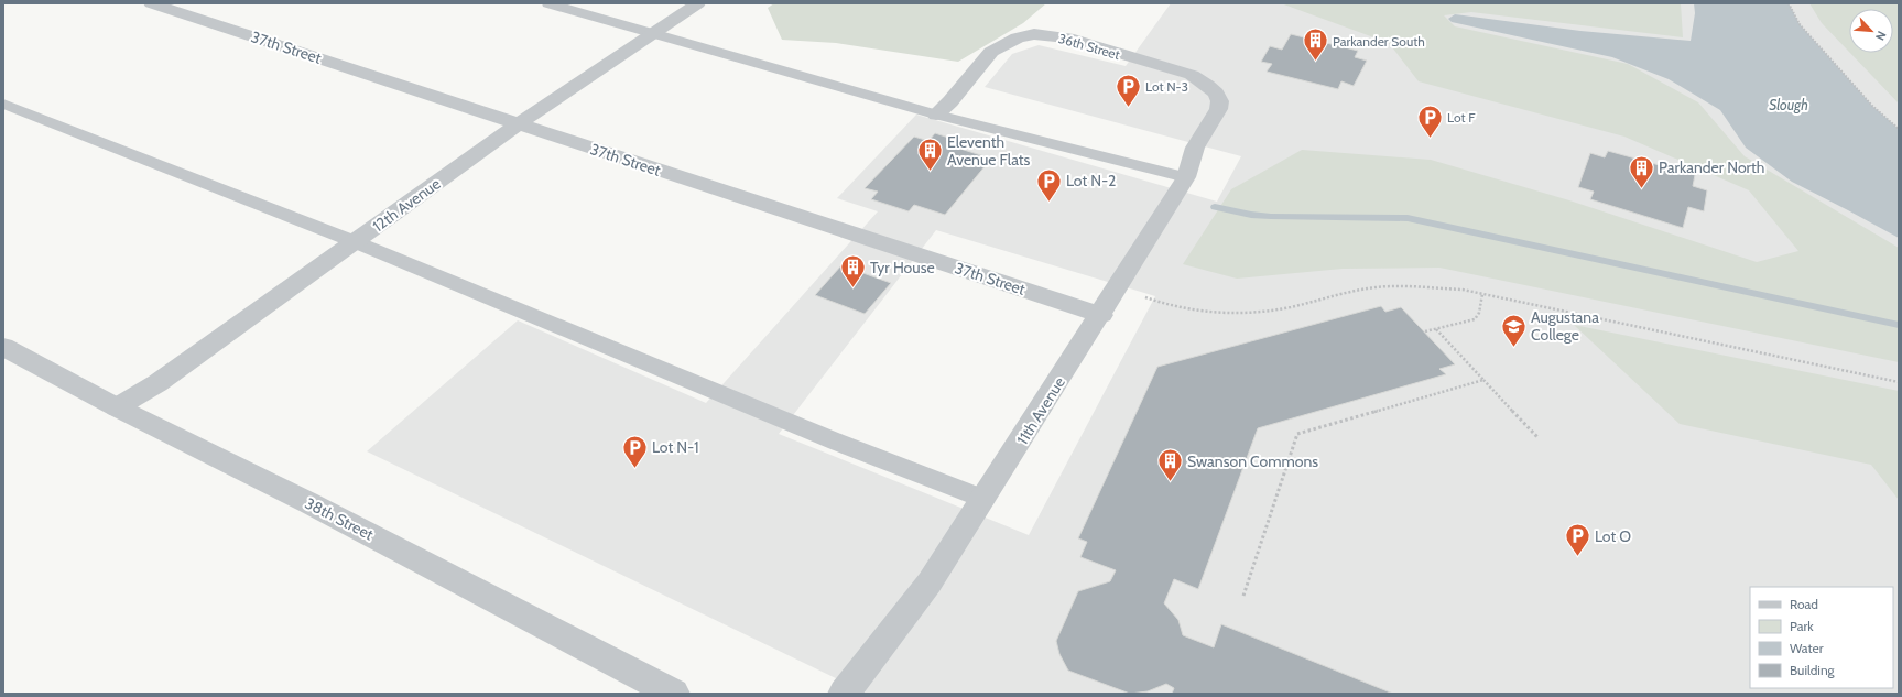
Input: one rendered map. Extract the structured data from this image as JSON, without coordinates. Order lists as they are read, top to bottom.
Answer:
{
  "streets": {
    "street": [
      "36th Street",
      "37th Street",
      "12th Avenue",
      "11th Avenue",
      "38th Street"
    ]
  },
  "crossings": [
    ["36th Street", "11th Avenue"],
    ["37th Street", "12th Avenue"],
    ["37th Street", "11th Avenue"],
    ["12th Avenue", "38th Street"]
  ],
  "water": ["Slough"],
  "places": {
    "building": [
      "Parkander South",
      "Eleventh Avenue Flats",
      "Parkander North",
      "Tyr House",
      "Swanson Commons"
    ],
    "parking": [
      "Lot N-3",
      "Lot F",
      "Lot N-2",
      "Lot N-1",
      "Lot O"
    ],
    "school or university": ["Augustana College"]
  },
  "legend": [
    "Road",
    "Park",
    "Water",
    "Building"
  ],
  "north": "bottom right"
}
